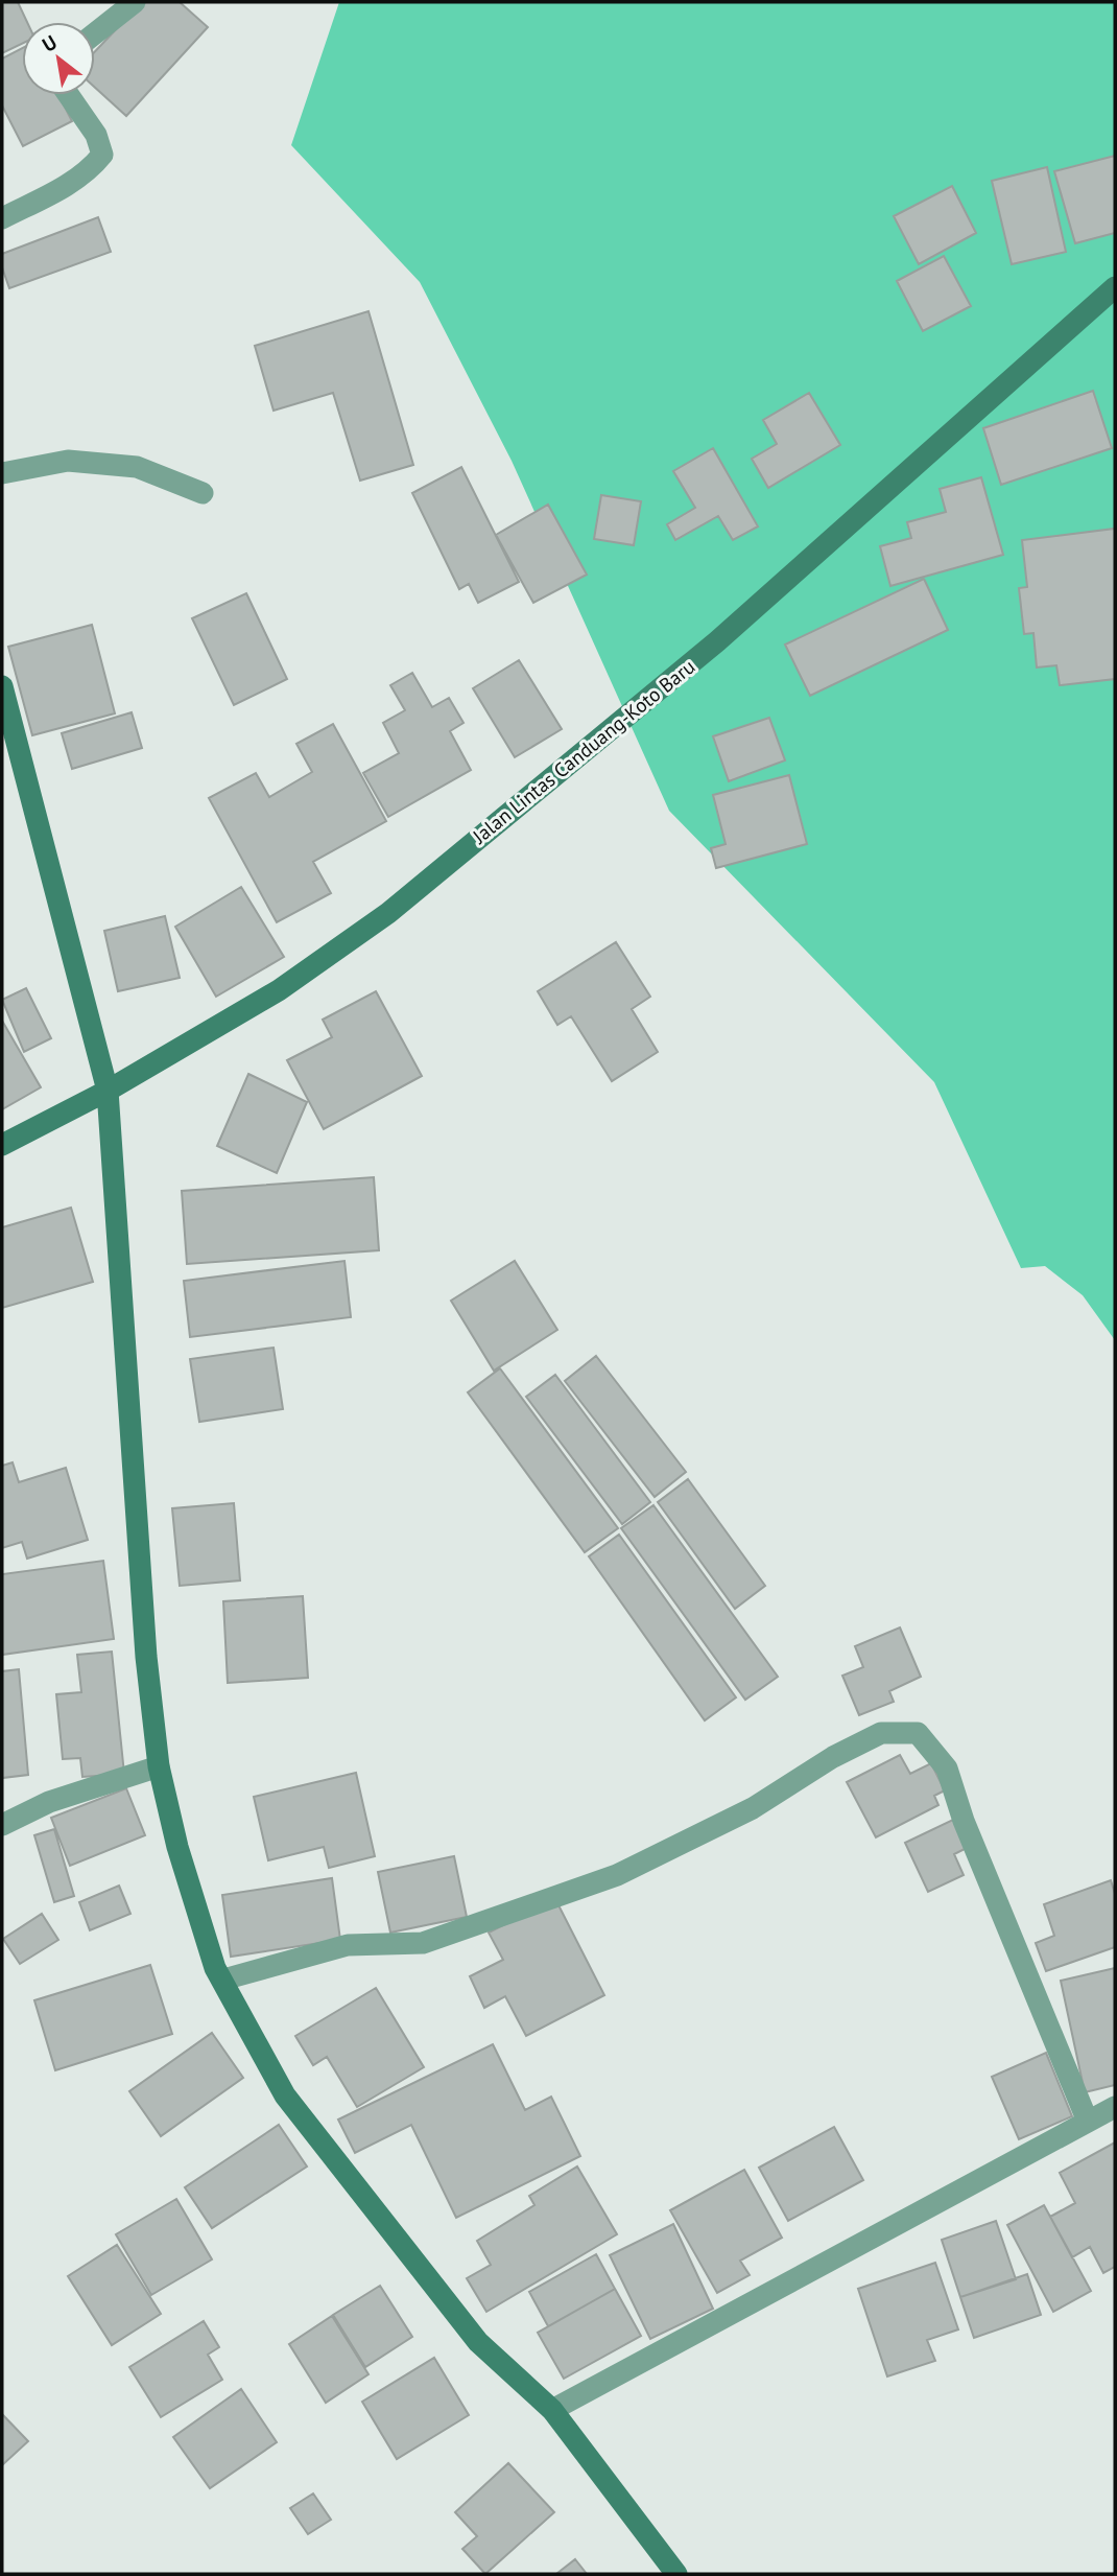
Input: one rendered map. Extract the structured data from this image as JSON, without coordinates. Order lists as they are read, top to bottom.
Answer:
{
  "streets": {
    "street": ["Jalan Lintas Canduang-Koto Baru"]
  },
  "north": "top left"
}
